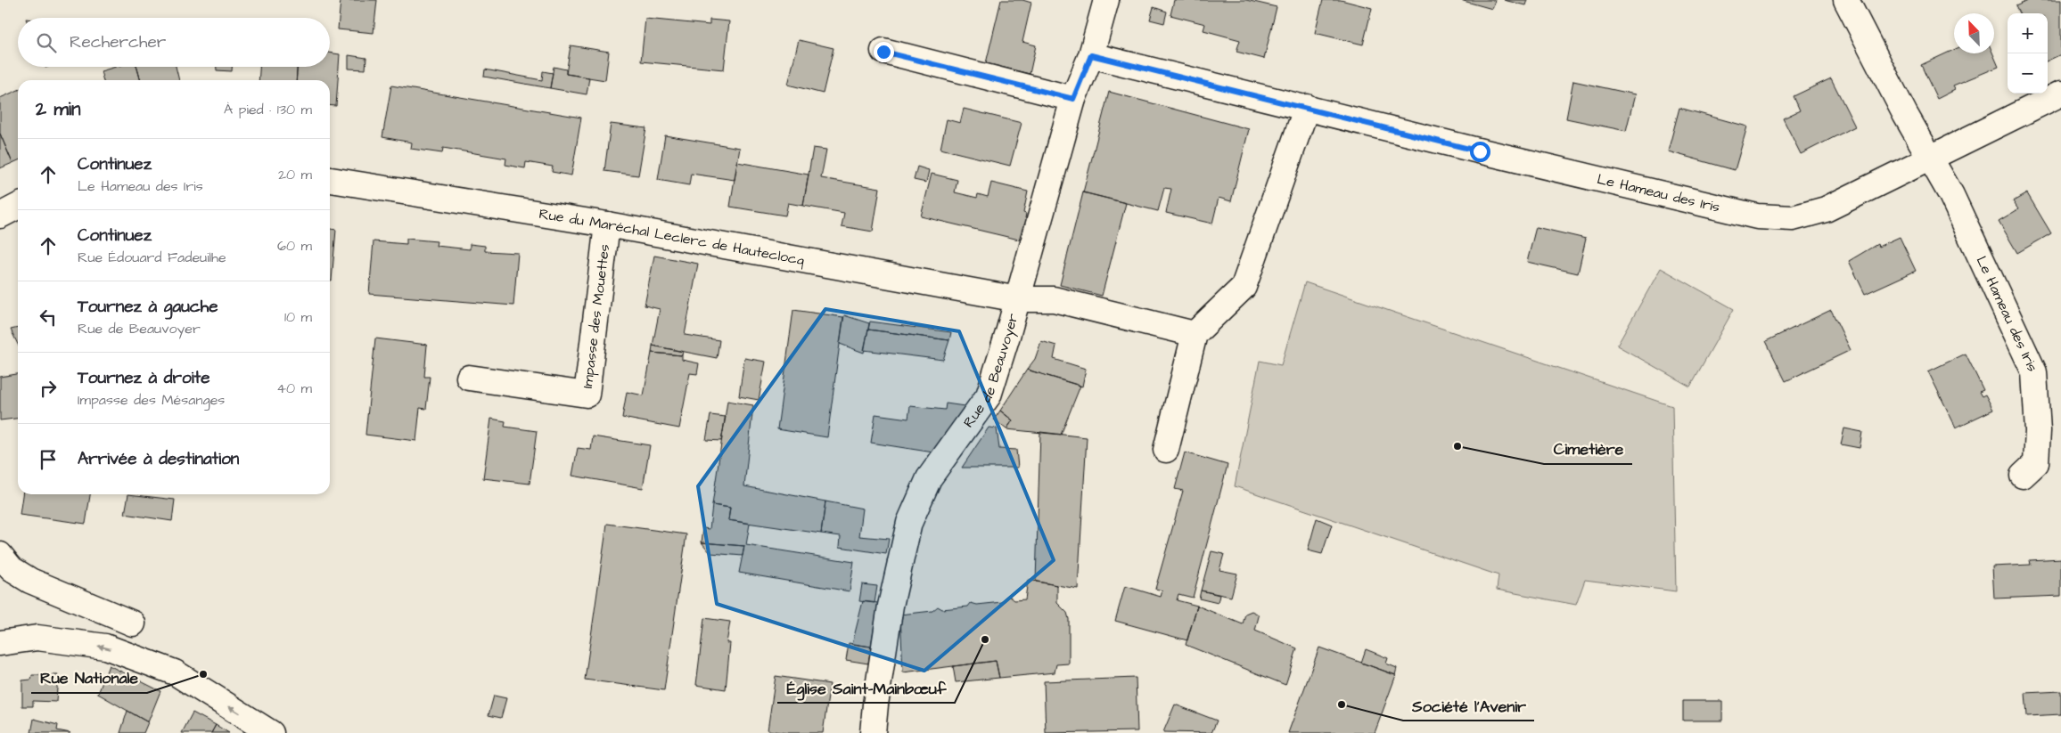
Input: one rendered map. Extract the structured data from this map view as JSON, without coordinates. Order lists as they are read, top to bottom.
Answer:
{
  "streets": {
    "street": [
      "Le Hameau des Iris",
      "Rue du Maréchal Leclerc de Hauteclocq",
      "Impasse des Mouettes",
      "Rue de Beauvoyer"
    ]
  },
  "crossings": [
    ["Le Hameau des Iris", "Rue de Beauvoyer"],
    ["Rue du Maréchal Leclerc de Hauteclocq", "Impasse des Mouettes"],
    ["Rue du Maréchal Leclerc de Hauteclocq", "Rue de Beauvoyer"]
  ],
  "places": [
    "Cimetière",
    "Église Saint-Mainbœuf",
    "Rue Nationale",
    "Société l'Avenir"
  ],
  "north": "top left",
  "page": {
    "map_buttons": ["+", "−"],
    "search": "Rechercher",
    "heading": ["2 min", "À pied · 130 m"],
    "list": [
      ["Continuez", "Le Hameau des Iris", "20 m"],
      ["Continuez", "Rue Édouard Fadeuilhe", "60 m"],
      ["Tournez à gauche", "Rue de Beauvoyer", "10 m"],
      ["Tournez à droite", "Impasse des Mésanges", "40 m"],
      "Arrivée à destination"
    ]
  }
}
